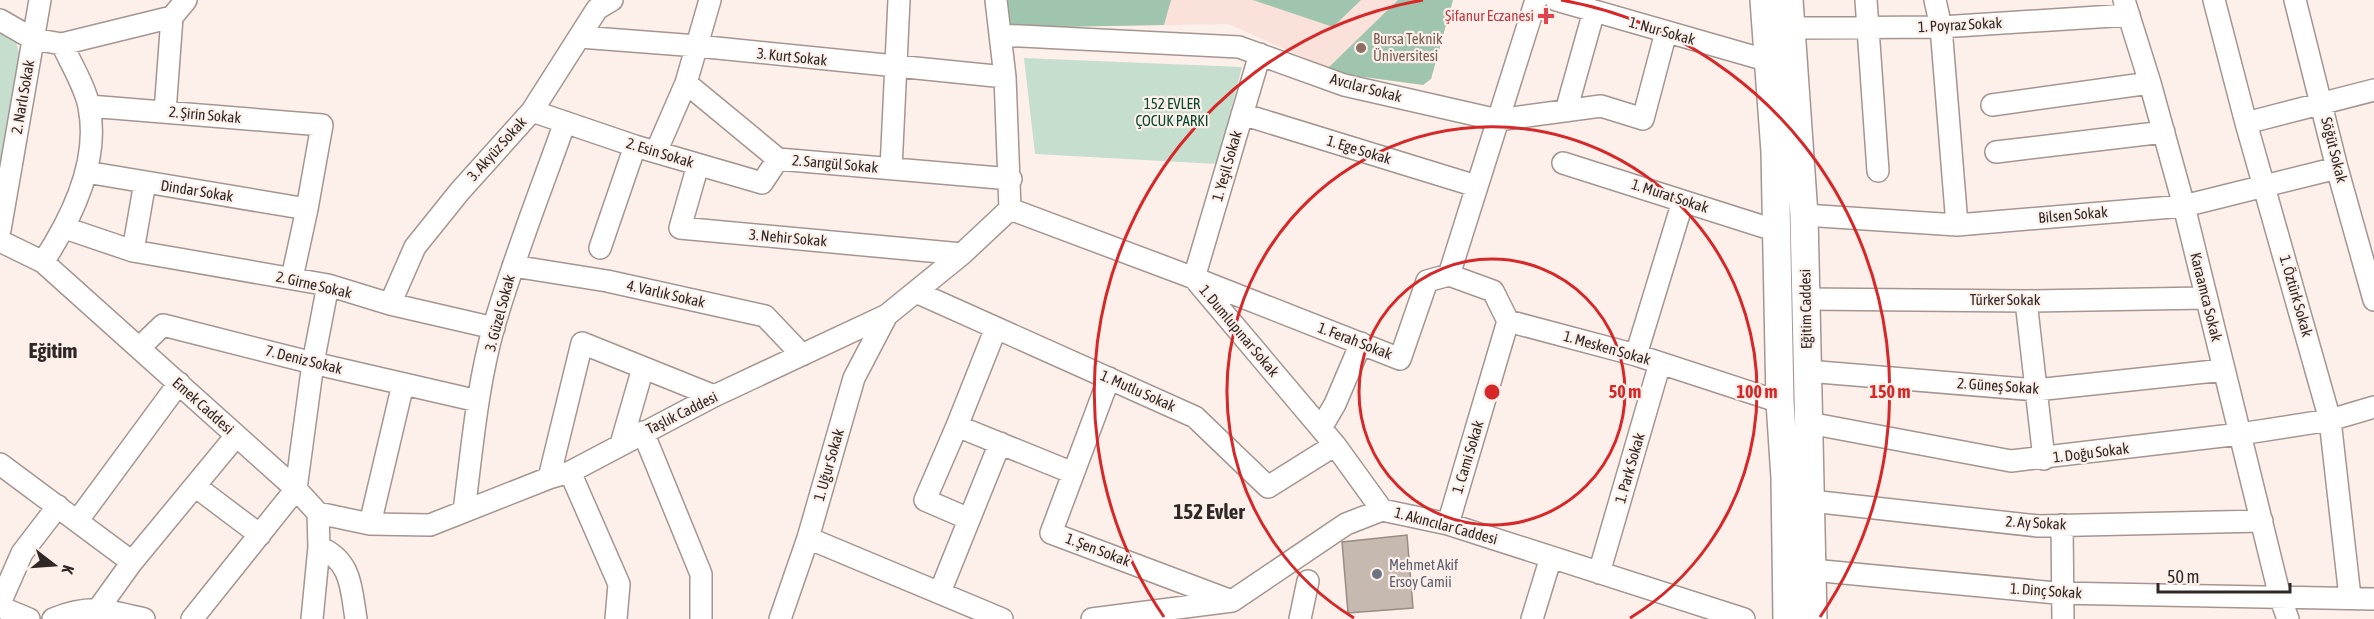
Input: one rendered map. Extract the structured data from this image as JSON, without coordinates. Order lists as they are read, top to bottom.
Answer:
{
  "streets": {
    "main road": ["Eğitim Caddesi"],
    "street": [
      "1. Poyraz Sokak",
      "1. Nur Sokak",
      "3. Kurt Sokak",
      "Avcılar Sokak",
      "2. Narlı Sokak",
      "2. Şirin Sokak",
      "3. Akyüz Sokak",
      "1. Ege Sokak",
      "Söğüt Sokak",
      "2. Esin Sokak",
      "2. Sarıgül Sokak",
      "1. Yeşil Sokak",
      "Dindar Sokak",
      "1. Murat Sokak",
      "Bilsen Sokak",
      "3. Nehir Sokak",
      "2. Girne Sokak",
      "4. Varlık Sokak",
      "1. Öztürk Sokak",
      "Karaamca Sokak",
      "Türker Sokak",
      "3. Güzel Sokak",
      "1. Dumlupınar Sokak",
      "1. Ferah Sokak",
      "1. Mesken Sokak",
      "7. Deniz Sokak",
      "2. Güneş Sokak",
      "1. Mutlu Sokak",
      "Emek Caddesi",
      "Taşlık Caddesi",
      "1. Doğu Sokak",
      "1. Cami Sokak",
      "1. Uğur Sokak",
      "1. Park Sokak",
      "2. Ay Sokak",
      "1. Akıncılar Caddesi",
      "1. Şen Sokak",
      "1. Dinç Sokak"
    ]
  },
  "crossings": [
    ["1. Poyraz Sokak", "Karaamca Sokak"],
    ["1. Poyraz Sokak", "Eğitim Caddesi"],
    ["1. Nur Sokak", "Avcılar Sokak"],
    ["1. Nur Sokak", "Eğitim Caddesi"],
    ["3. Kurt Sokak", "3. Akyüz Sokak"],
    ["Avcılar Sokak", "1. Yeşil Sokak"],
    ["2. Şirin Sokak", "Dindar Sokak"],
    ["3. Akyüz Sokak", "2. Esin Sokak"],
    ["3. Akyüz Sokak", "2. Girne Sokak"],
    ["1. Ege Sokak", "1. Yeşil Sokak"],
    ["Söğüt Sokak", "Bilsen Sokak"],
    ["2. Esin Sokak", "2. Sarıgül Sokak"],
    ["2. Esin Sokak", "3. Nehir Sokak"],
    ["2. Esin Sokak", "3. Güzel Sokak"],
    ["1. Yeşil Sokak", "1. Dumlupınar Sokak"],
    ["1. Yeşil Sokak", "1. Ferah Sokak"],
    ["1. Murat Sokak", "Eğitim Caddesi"],
    ["Bilsen Sokak", "1. Öztürk Sokak"],
    ["Bilsen Sokak", "Karaamca Sokak"],
    ["Bilsen Sokak", "Eğitim Caddesi"],
    ["3. Nehir Sokak", "Taşlık Caddesi"],
    ["2. Girne Sokak", "3. Güzel Sokak"],
    ["4. Varlık Sokak", "3. Güzel Sokak"],
    ["4. Varlık Sokak", "Taşlık Caddesi"],
    ["1. Öztürk Sokak", "1. Doğu Sokak"],
    ["1. Öztürk Sokak", "1. Dinç Sokak"],
    ["Karaamca Sokak", "Türker Sokak"],
    ["Karaamca Sokak", "2. Güneş Sokak"],
    ["Karaamca Sokak", "1. Doğu Sokak"],
    ["Karaamca Sokak", "2. Ay Sokak"],
    ["Karaamca Sokak", "1. Dinç Sokak"],
    ["Türker Sokak", "Eğitim Caddesi"],
    ["Eğitim Caddesi", "1. Mesken Sokak"],
    ["Eğitim Caddesi", "2. Güneş Sokak"],
    ["Eğitim Caddesi", "1. Doğu Sokak"],
    ["Eğitim Caddesi", "2. Ay Sokak"],
    ["Eğitim Caddesi", "1. Dinç Sokak"],
    ["3. Güzel Sokak", "7. Deniz Sokak"],
    ["3. Güzel Sokak", "Taşlık Caddesi"],
    ["1. Dumlupınar Sokak", "1. Ferah Sokak"],
    ["1. Dumlupınar Sokak", "1. Mutlu Sokak"],
    ["1. Dumlupınar Sokak", "Taşlık Caddesi"],
    ["1. Dumlupınar Sokak", "1. Akıncılar Caddesi"],
    ["1. Mesken Sokak", "1. Cami Sokak"],
    ["1. Mesken Sokak", "1. Park Sokak"],
    ["7. Deniz Sokak", "Emek Caddesi"],
    ["1. Mutlu Sokak", "Taşlık Caddesi"],
    ["1. Mutlu Sokak", "1. Şen Sokak"],
    ["Emek Caddesi", "Taşlık Caddesi"],
    ["Taşlık Caddesi", "1. Uğur Sokak"],
    ["1. Cami Sokak", "1. Akıncılar Caddesi"],
    ["1. Park Sokak", "1. Akıncılar Caddesi"],
    ["1. Akıncılar Caddesi", "1. Şen Sokak"]
  ],
  "districts": ["Eğitim", "152 Evler"],
  "parks": ["152 EVLER ÇOCUK PARKI"],
  "places": {
    "health": ["Şifanur Eczanesi"],
    "other": ["Bursa Teknik Üniversitesi", "Mehmet Akif Ersoy Camii"]
  },
  "scale_bar": "50 m",
  "north": "right",
  "rings": ["50 m", "100 m", "150 m"]
}
